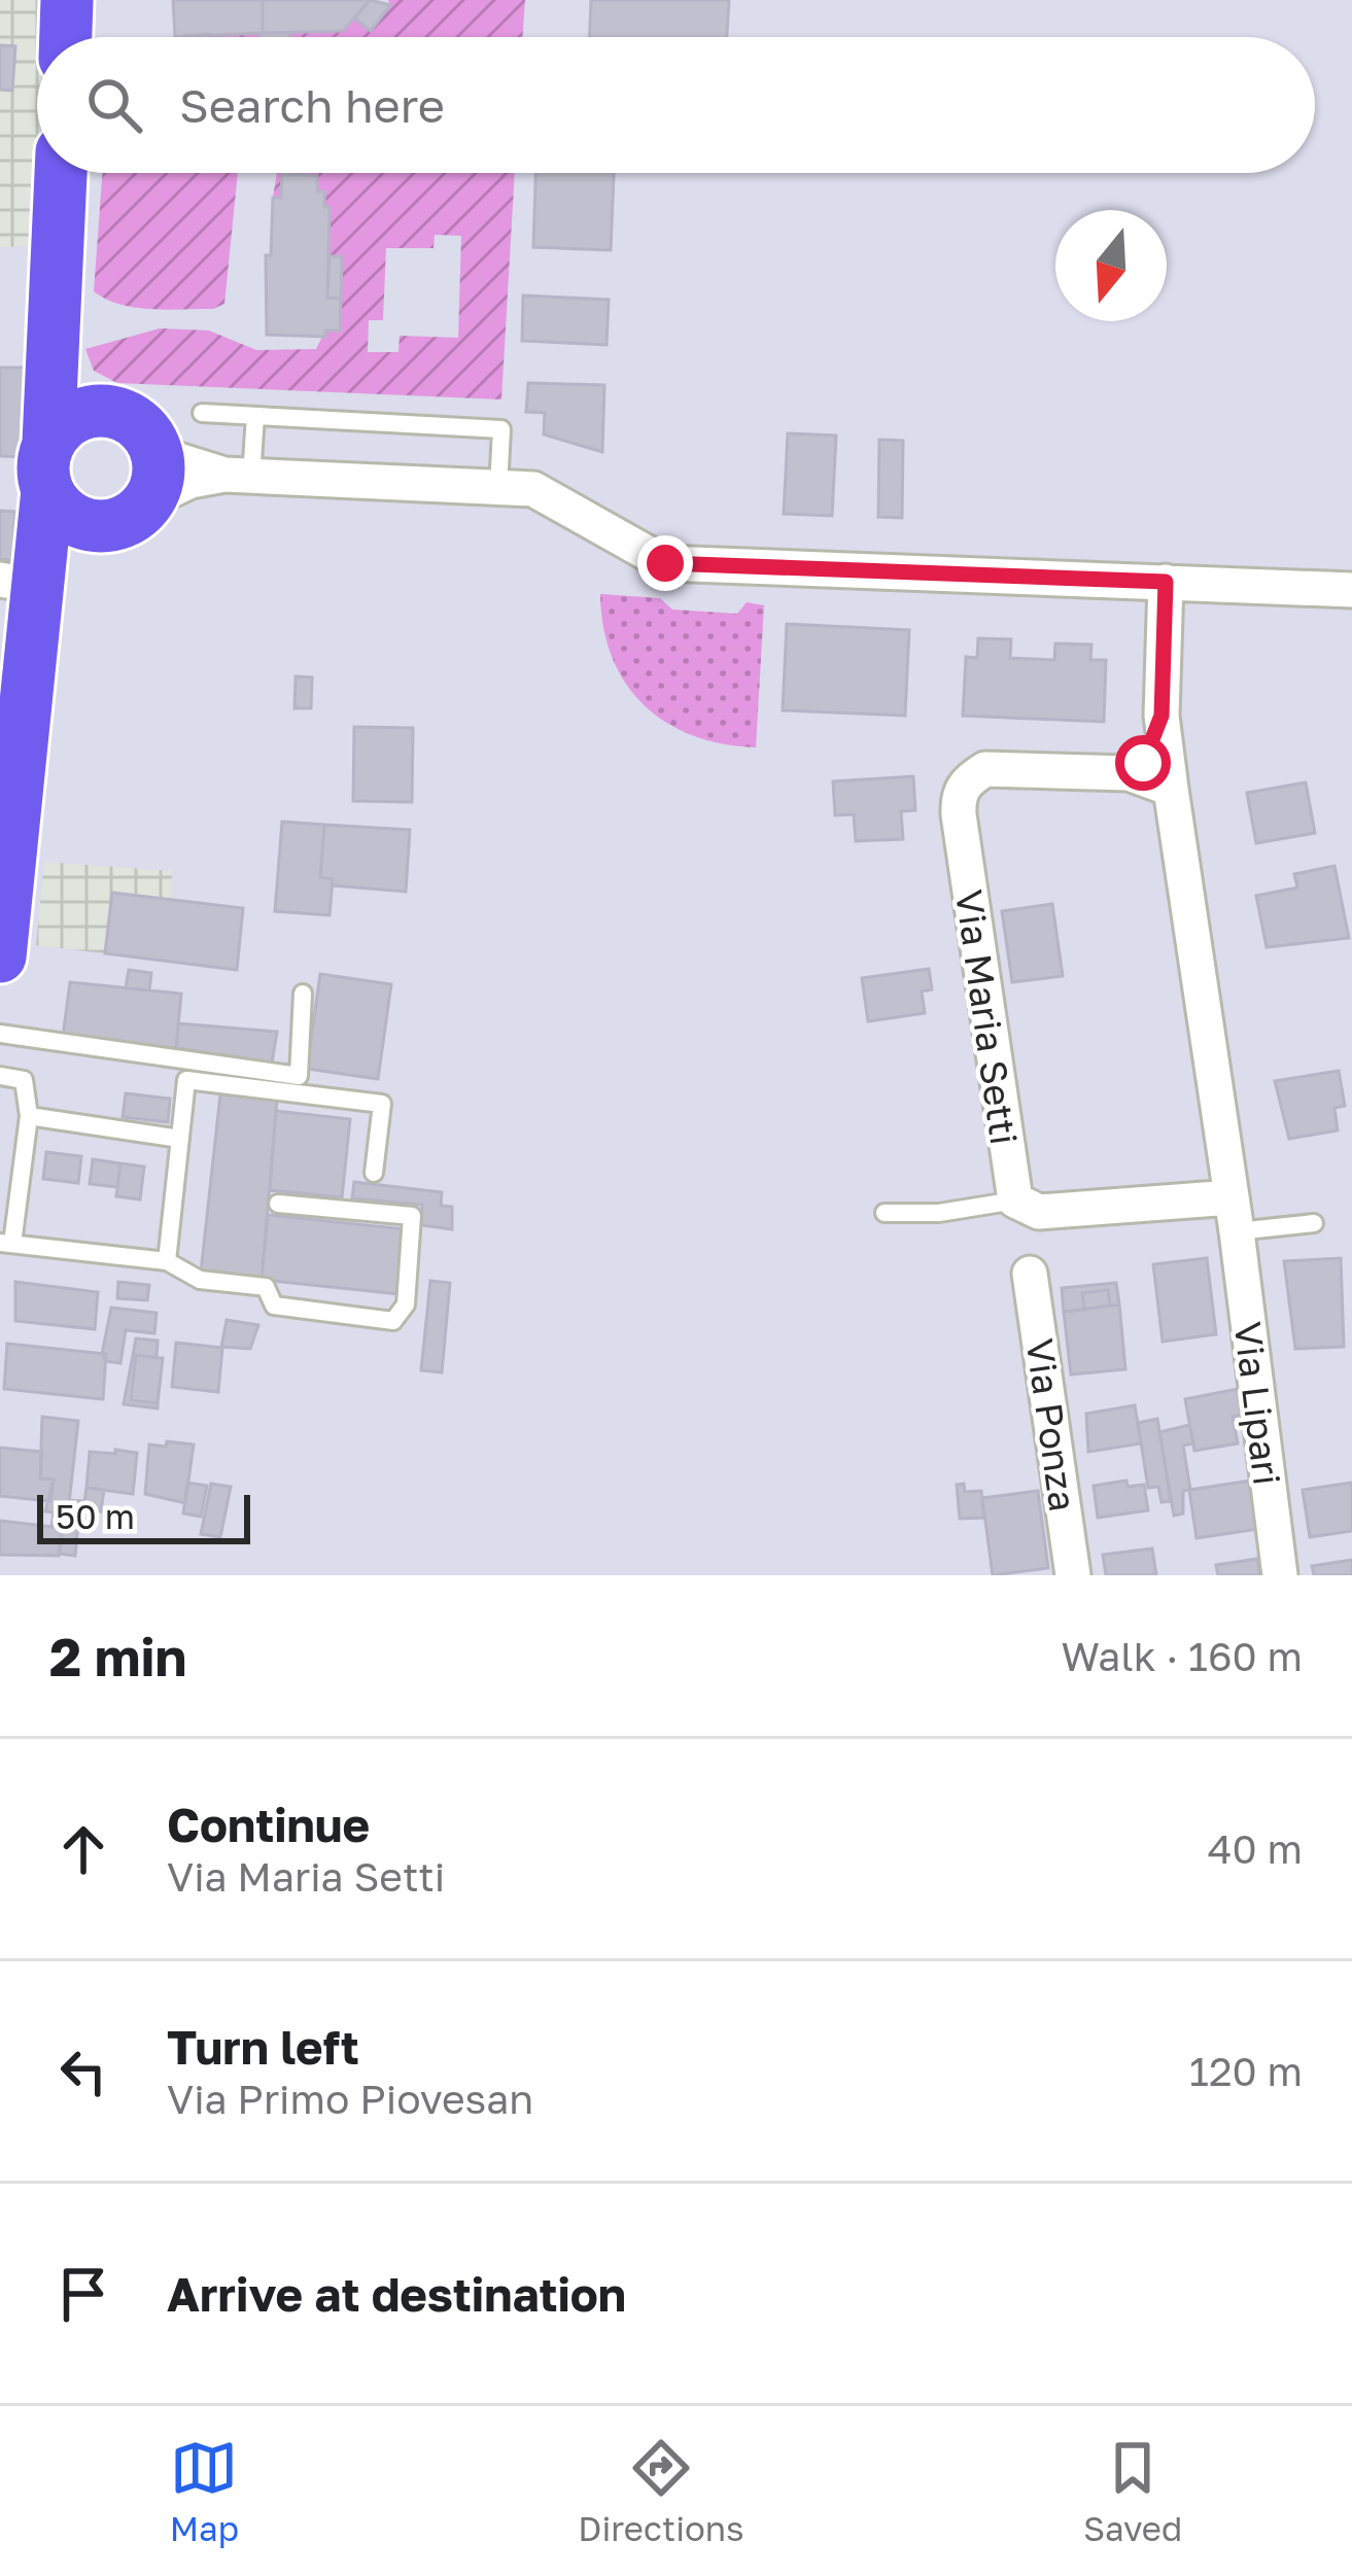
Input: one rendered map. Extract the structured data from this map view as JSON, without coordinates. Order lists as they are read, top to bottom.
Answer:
{
  "streets": {
    "street": ["Via Maria Setti", "Via Lipari", "Via Ponza"]
  },
  "scale_bar": "50 m",
  "north": "bottom",
  "page": {
    "search": "Search here",
    "scale": "50 m",
    "heading": ["2 min", "Walk · 160 m"],
    "list": [
      ["Continue", "Via Maria Setti", "40 m"],
      ["Turn left", "Via Primo Piovesan", "120 m"],
      "Arrive at destination"
    ],
    "nav": ["Map", "Directions", "Saved"]
  }
}
